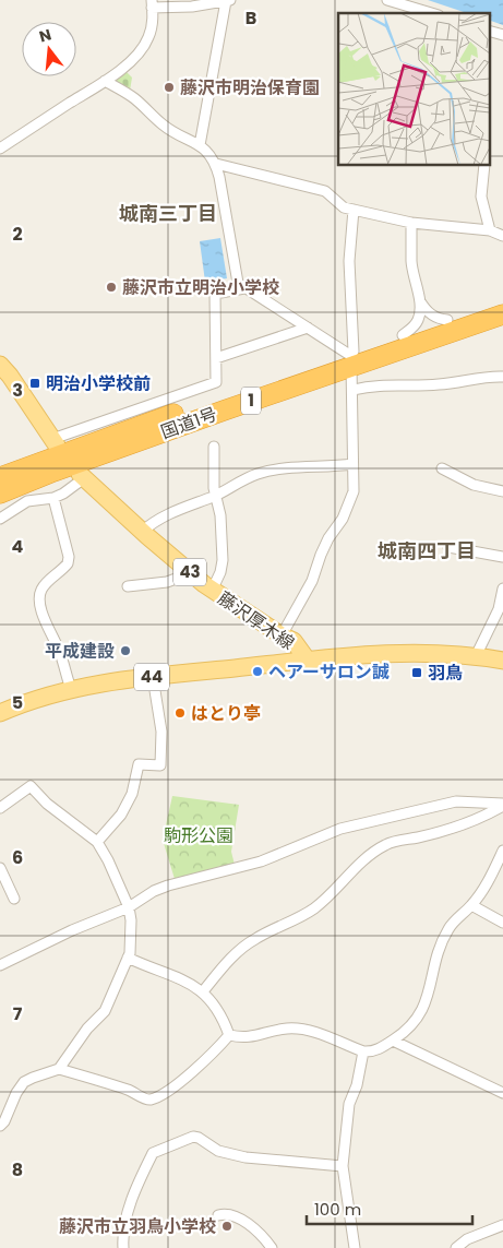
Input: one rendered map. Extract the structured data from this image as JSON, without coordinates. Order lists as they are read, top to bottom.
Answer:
{
  "streets": {
    "highway": ["1", "国道1号"],
    "main road": ["43", "藤沢厚木線", "44"]
  },
  "crossings": [
    ["藤沢厚木線", "44"]
  ],
  "districts": ["城南三丁目", "城南四丁目"],
  "parks": ["駒形公園"],
  "places": {
    "other": [
      "藤沢市明治保育園",
      "藤沢市立明治小学校",
      "平成建設",
      "ヘアーサロン誠",
      "はとり亭",
      "藤沢市立羽鳥小学校"
    ],
    "transit": ["明治小学校前", "羽鳥"]
  },
  "scale_bar": "100 m",
  "north": "top",
  "grid": {
    "columns": ["B"],
    "rows": [
      "2",
      "3",
      "4",
      "5",
      "6",
      "7",
      "8"
    ]
  }
}
